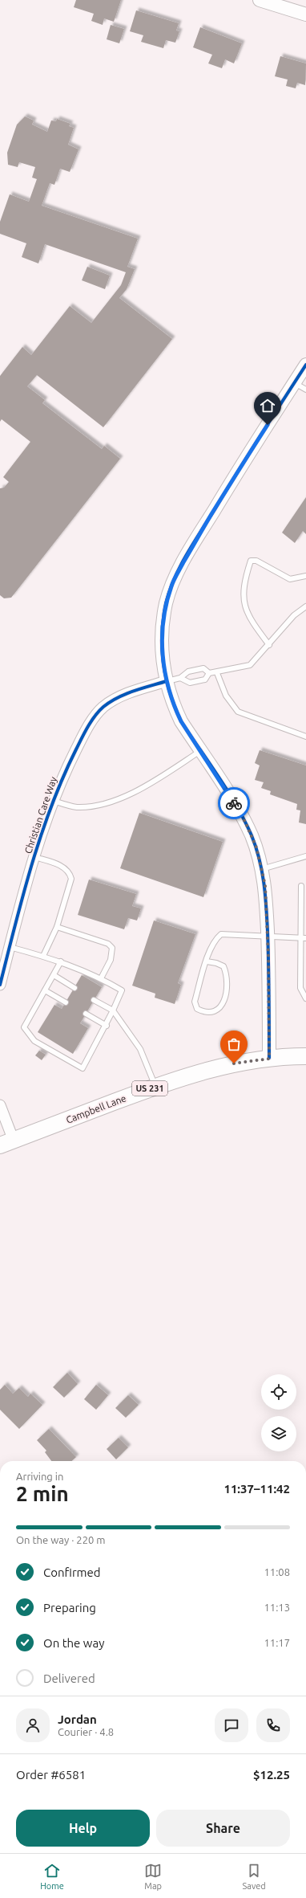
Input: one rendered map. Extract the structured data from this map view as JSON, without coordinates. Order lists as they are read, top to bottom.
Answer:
{
  "streets": {
    "main road": ["US 231", "Campbell Lane"],
    "street": ["Christian Care Way"]
  },
  "page": {
    "heading": ["2 min", "Arriving in", "11:37–11:42"],
    "panel": [
      "Jordan",
      "Courier · 4.8",
      "Order #6581",
      "$12.25"
    ],
    "bar": "On the way · 220 m",
    "list": [
      ["Confirmed", "11:08"],
      ["Preparing", "11:13"],
      ["On the way", "11:17"],
      "Delivered"
    ],
    "buttons": ["Help", "Share"],
    "tabs": ["Home", "Map", "Saved"]
  }
}
